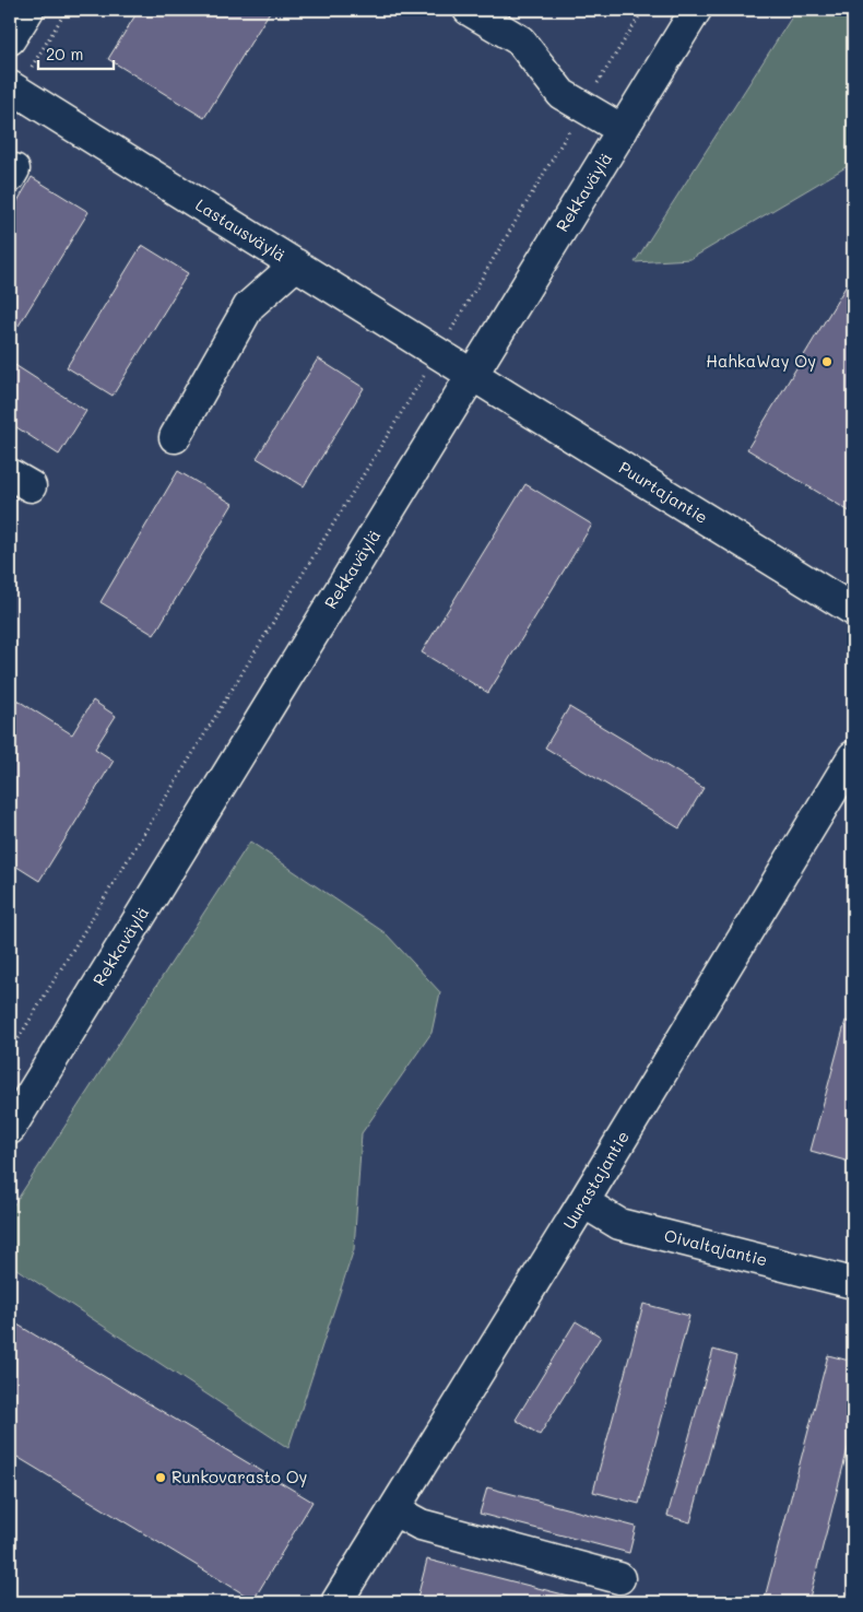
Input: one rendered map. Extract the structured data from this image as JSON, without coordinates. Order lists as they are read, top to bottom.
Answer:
{
  "streets": {
    "street": [
      "Rekkaväylä",
      "Lastausväylä",
      "Puurtajantie",
      "Uurastajantie",
      "Oivaltajantie"
    ]
  },
  "crossings": [
    ["Rekkaväylä", "Lastausväylä"],
    ["Rekkaväylä", "Puurtajantie"],
    ["Lastausväylä", "Puurtajantie"],
    ["Uurastajantie", "Oivaltajantie"]
  ],
  "places": ["HahkaWay Oy", "Runkovarasto Oy"],
  "scale_bar": "20 m"
}
